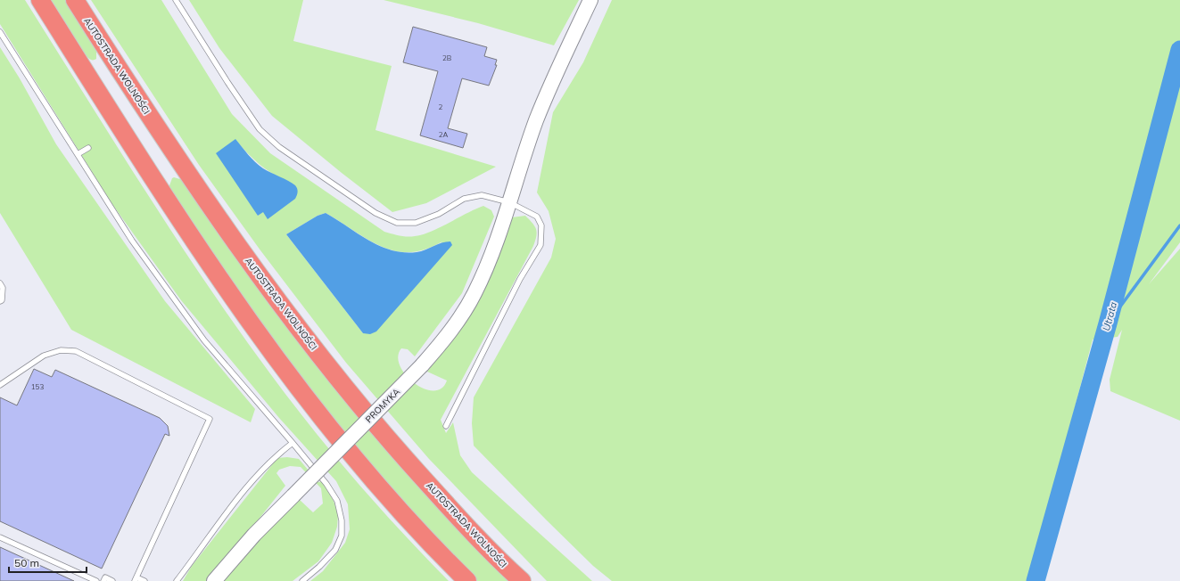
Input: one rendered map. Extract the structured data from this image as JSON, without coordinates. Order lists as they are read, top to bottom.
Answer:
{
  "streets": {
    "highway": ["AUTOSTRADA WOLNOŚCI"],
    "street": ["PROMYKA"]
  },
  "water": ["Utrata"],
  "house_numbers": [
    "2B",
    "2",
    "2A",
    "153"
  ],
  "scale_bar": "50 m"
}
